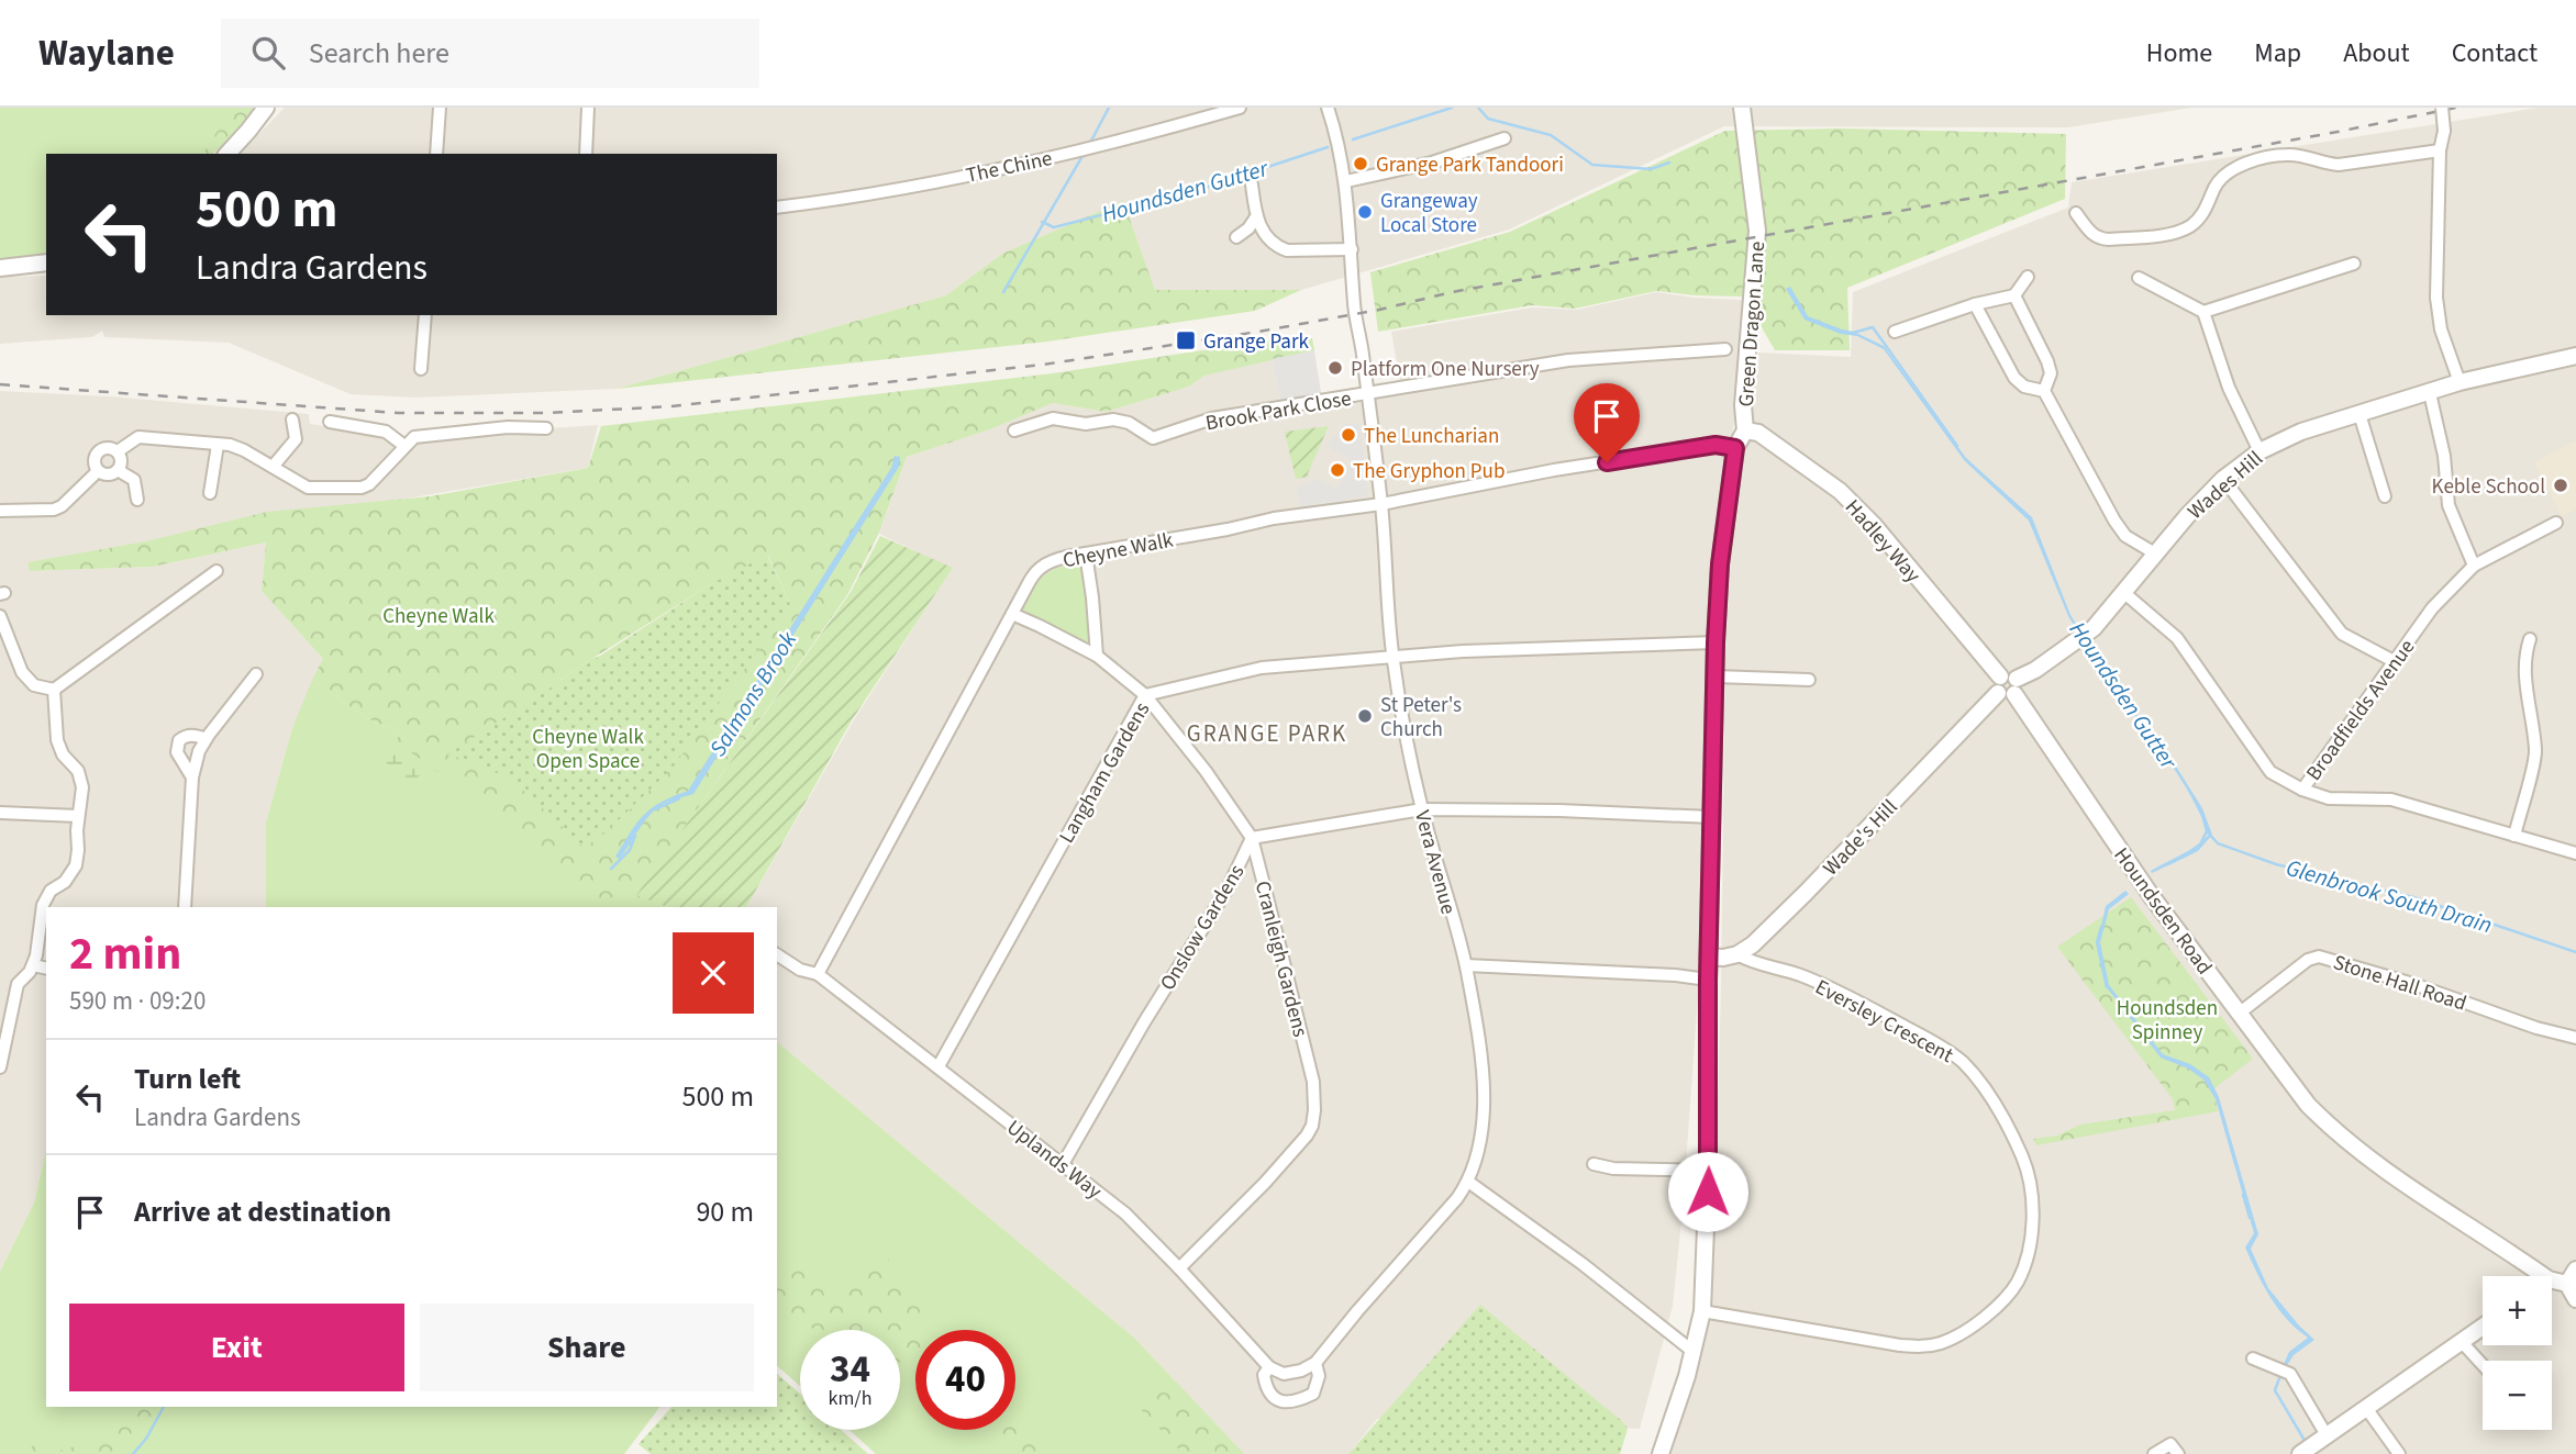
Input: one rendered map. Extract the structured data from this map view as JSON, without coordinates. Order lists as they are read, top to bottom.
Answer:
{
  "streets": {
    "street": [
      "The Chine",
      "Green Dragon Lane",
      "Brook Park Close",
      "Wades Hill",
      "Hadley Way",
      "Cheyne Walk",
      "Broadfields Avenue",
      "Langham Gardens",
      "Wade's Hill",
      "Vera Avenue",
      "Houndsden Road",
      "Onslow Gardens",
      "Cranleigh Gardens",
      "Stone Hall Road",
      "Eversley Crescent",
      "Uplands Way"
    ]
  },
  "crossings": [
    ["Green Dragon Lane", "Hadley Way"],
    ["Green Dragon Lane", "Cheyne Walk"],
    ["Green Dragon Lane", "Langham Gardens"],
    ["Green Dragon Lane", "Onslow Gardens"],
    ["Green Dragon Lane", "Eversley Crescent"],
    ["Brook Park Close", "Vera Avenue"],
    ["Wades Hill", "Hadley Way"],
    ["Wades Hill", "Broadfields Avenue"],
    ["Wades Hill", "Wade's Hill"],
    ["Wades Hill", "Houndsden Road"],
    ["Hadley Way", "Wade's Hill"],
    ["Hadley Way", "Houndsden Road"],
    ["Cheyne Walk", "Vera Avenue"],
    ["Cheyne Walk", "Cranleigh Gardens"],
    ["Cheyne Walk", "Uplands Way"],
    ["Langham Gardens", "Vera Avenue"],
    ["Langham Gardens", "Cranleigh Gardens"],
    ["Langham Gardens", "Uplands Way"],
    ["Wade's Hill", "Houndsden Road"],
    ["Wade's Hill", "Eversley Crescent"],
    ["Vera Avenue", "Onslow Gardens"],
    ["Vera Avenue", "Uplands Way"],
    ["Houndsden Road", "Stone Hall Road"],
    ["Onslow Gardens", "Cranleigh Gardens"],
    ["Onslow Gardens", "Uplands Way"],
    ["Cranleigh Gardens", "Uplands Way"]
  ],
  "districts": ["GRANGE PARK"],
  "water": ["Houndsden Gutter", "Salmons Brook", "Glenbrook South Drain"],
  "parks": ["Cheyne Walk", "Cheyne Walk Open Space", "Houndsden Spinney"],
  "places": {
    "other": [
      "Grange Park Tandoori",
      "Grangeway Local Store",
      "Platform One Nursery",
      "The Luncharian",
      "The Gryphon Pub",
      "Keble School",
      "St Peter's Church"
    ],
    "transit": ["Grange Park"]
  },
  "page": {
    "header": "Waylane",
    "search": "Search here",
    "nav": [
      "Home",
      "Map",
      "About",
      "Contact"
    ],
    "turn": ["500 m", "Landra Gardens"],
    "heading": ["2 min", "590 m · 09:20"],
    "list": [
      {
        "name": "Turn left",
        "note": "Landra Gardens",
        "value": "500 m"
      },
      {
        "name": "Arrive at destination",
        "value": "90 m"
      }
    ],
    "map_buttons": ["+", "−"],
    "buttons": ["Exit", "Share"],
    "speed": "34 km/h",
    "limit": "40"
  }
}
